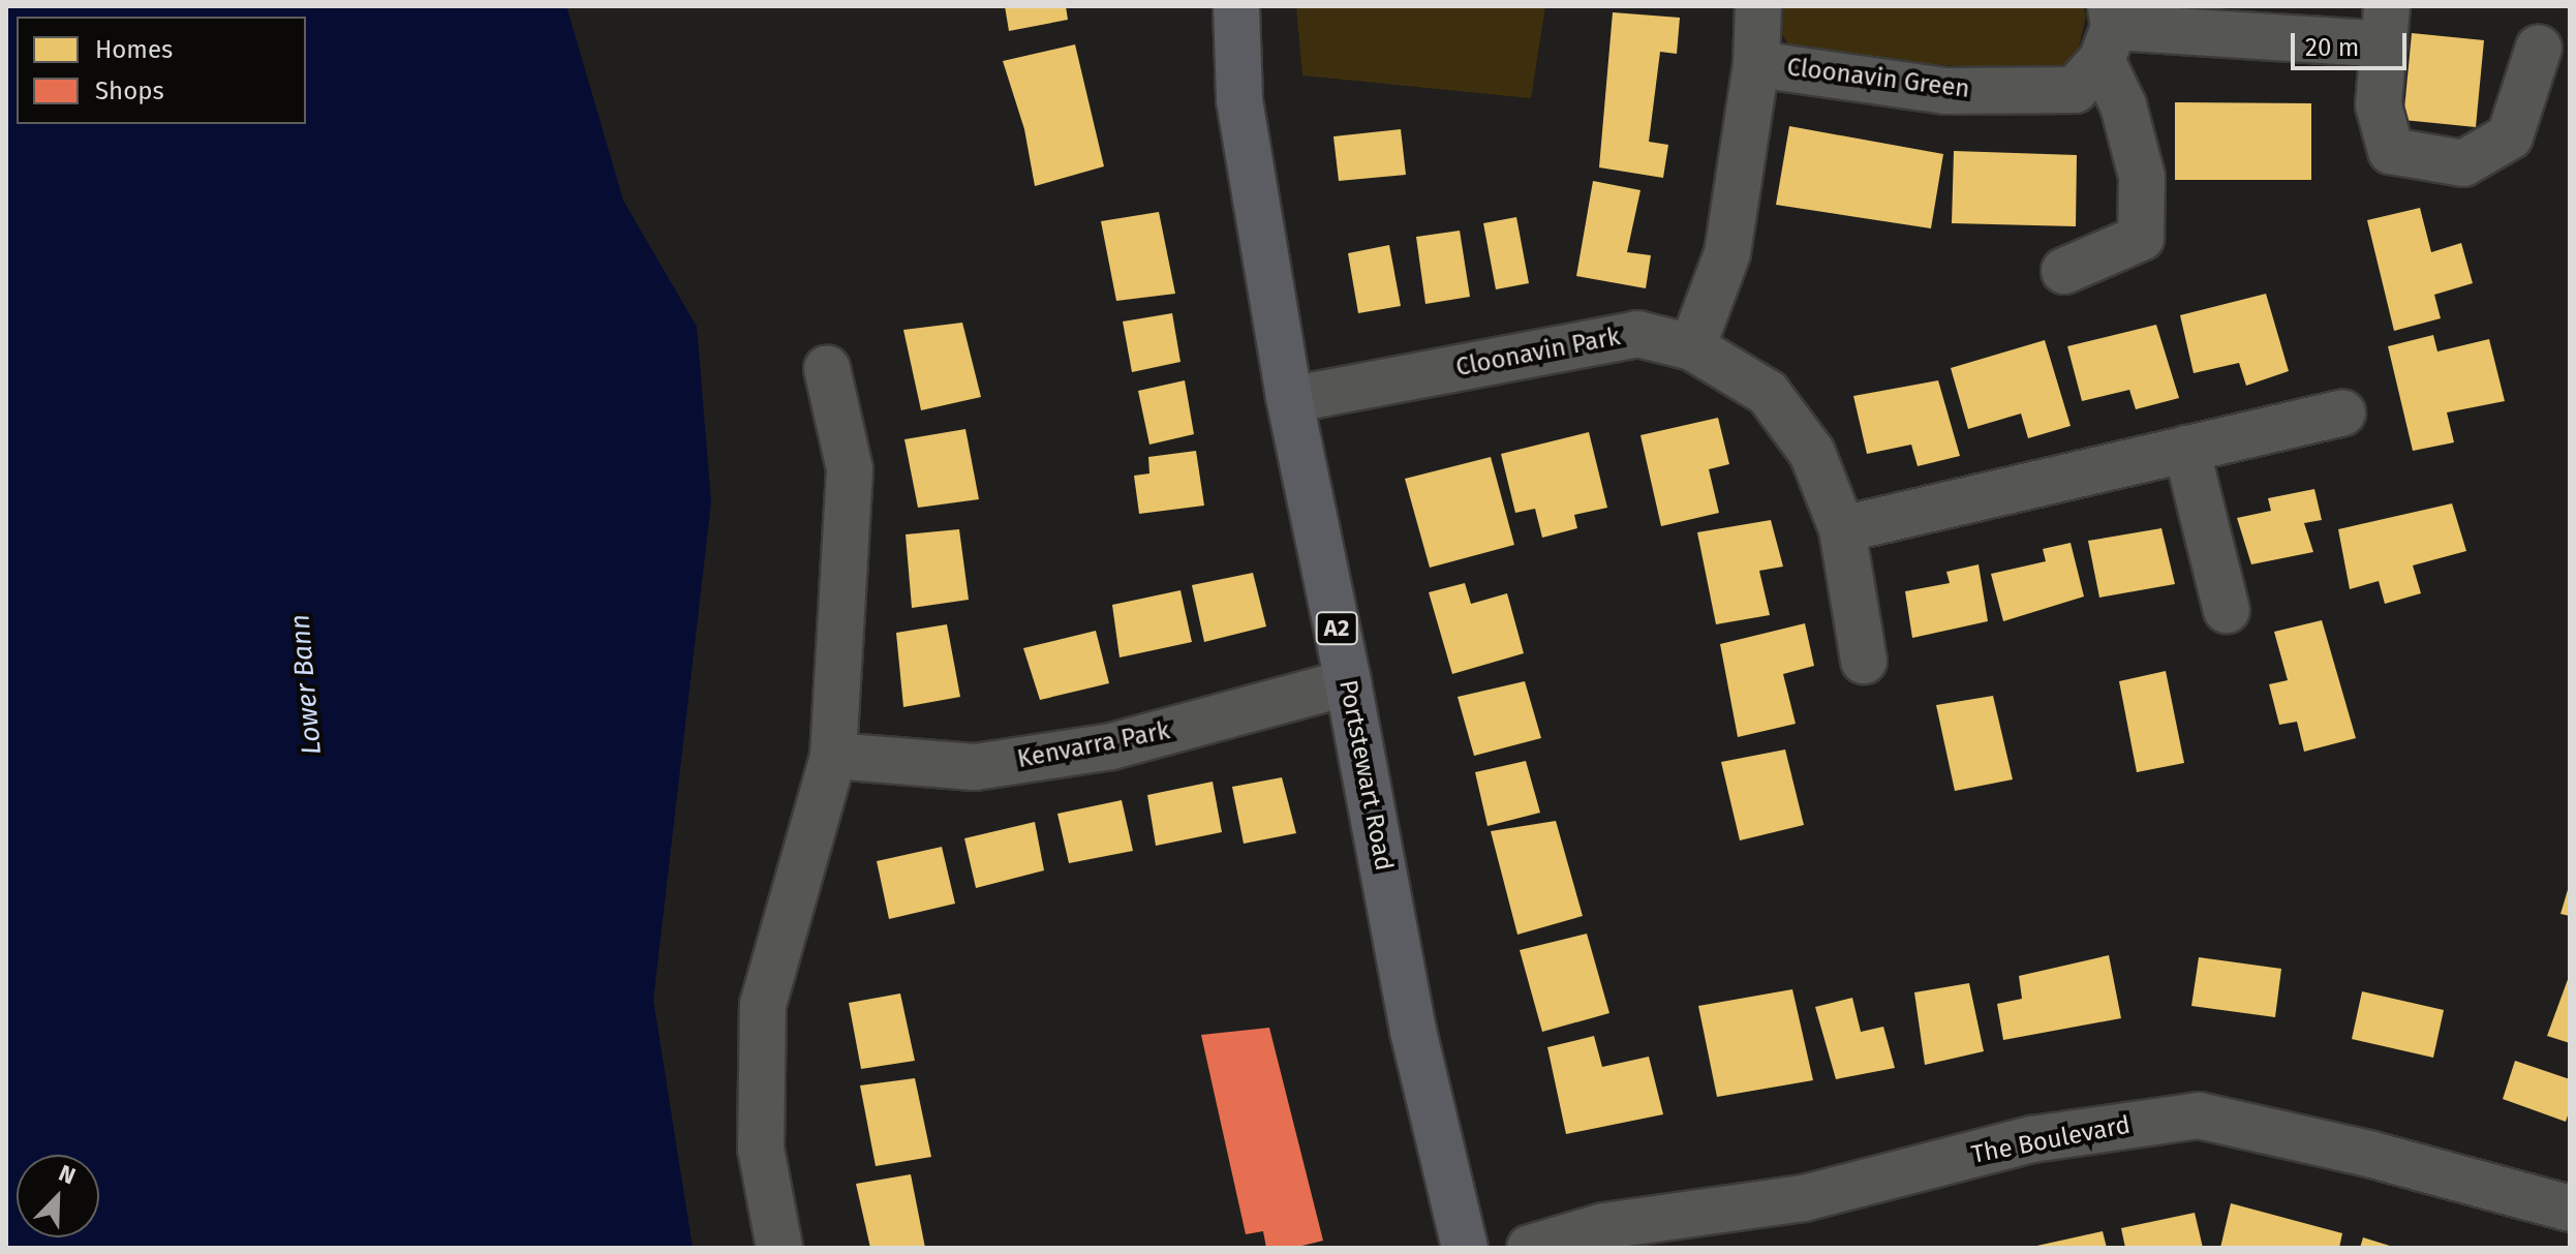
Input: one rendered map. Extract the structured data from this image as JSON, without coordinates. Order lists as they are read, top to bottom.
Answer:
{
  "streets": {
    "main road": ["A2", "Portstewart Road"],
    "street": [
      "Cloonavin Green",
      "Cloonavin Park",
      "Kenvarra Park",
      "The Boulevard"
    ]
  },
  "crossings": [
    ["Cloonavin Green", "Cloonavin Park"],
    ["Cloonavin Park", "Portstewart Road"],
    ["Kenvarra Park", "Portstewart Road"]
  ],
  "water": ["Lower Bann"],
  "legend": ["Homes", "Shops"],
  "scale_bar": "20 m",
  "north": "top right"
}
